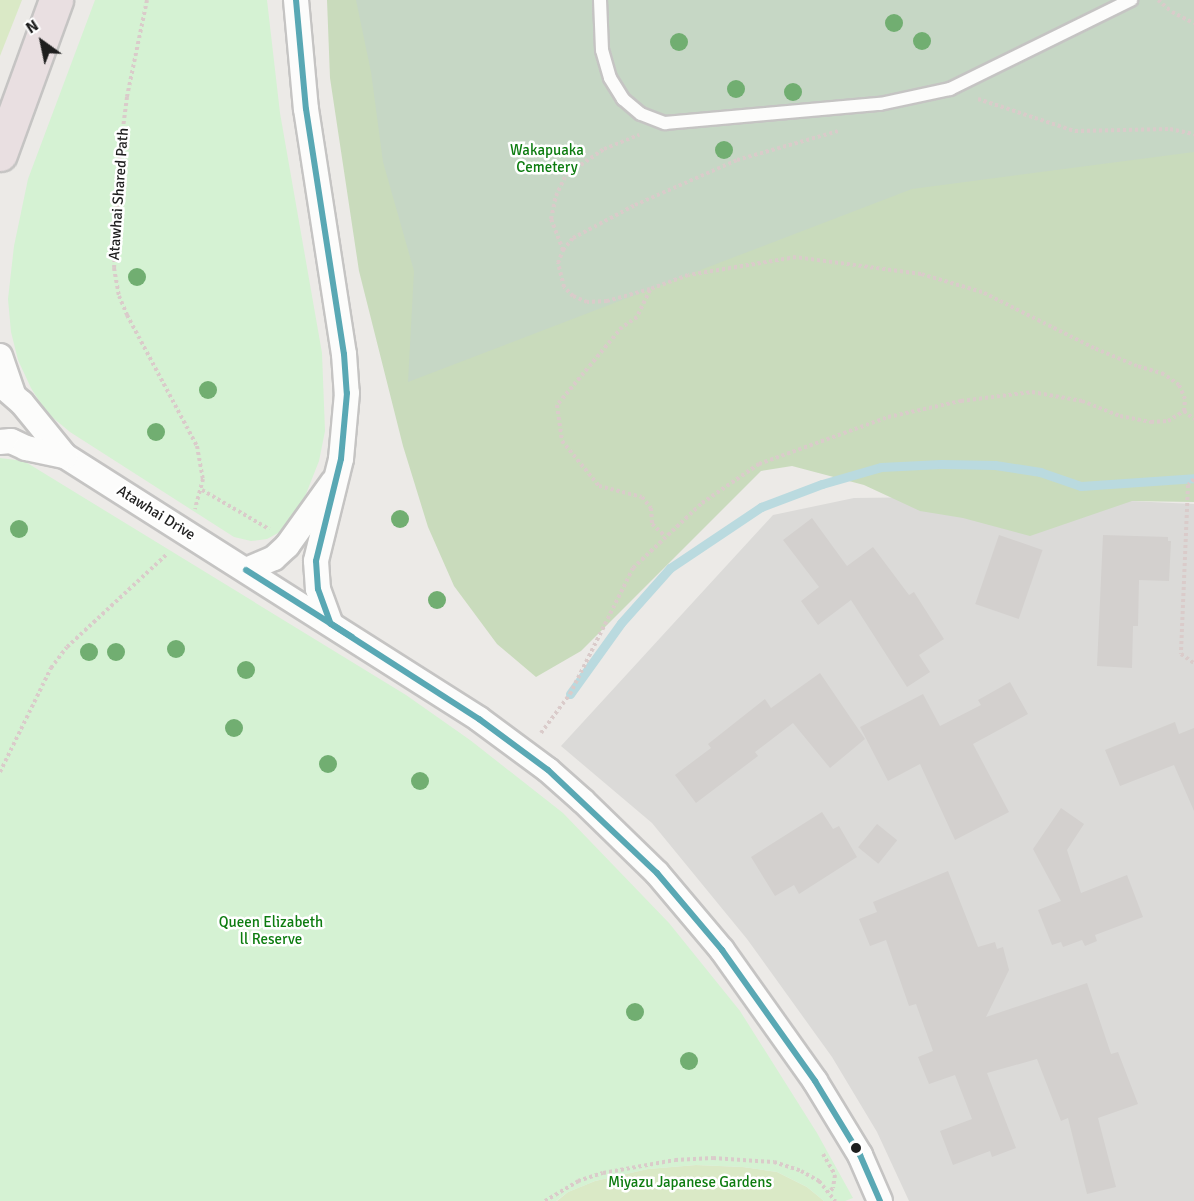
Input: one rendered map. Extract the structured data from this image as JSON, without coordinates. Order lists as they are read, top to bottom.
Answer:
{
  "streets": {
    "street": ["Atawhai Drive"],
    "path": ["Atawhai Shared Path"]
  },
  "parks": ["Wakapuaka Cemetery", "Queen Elizabeth ll Reserve", "Miyazu Japanese Gardens"],
  "north": "top left"
}
